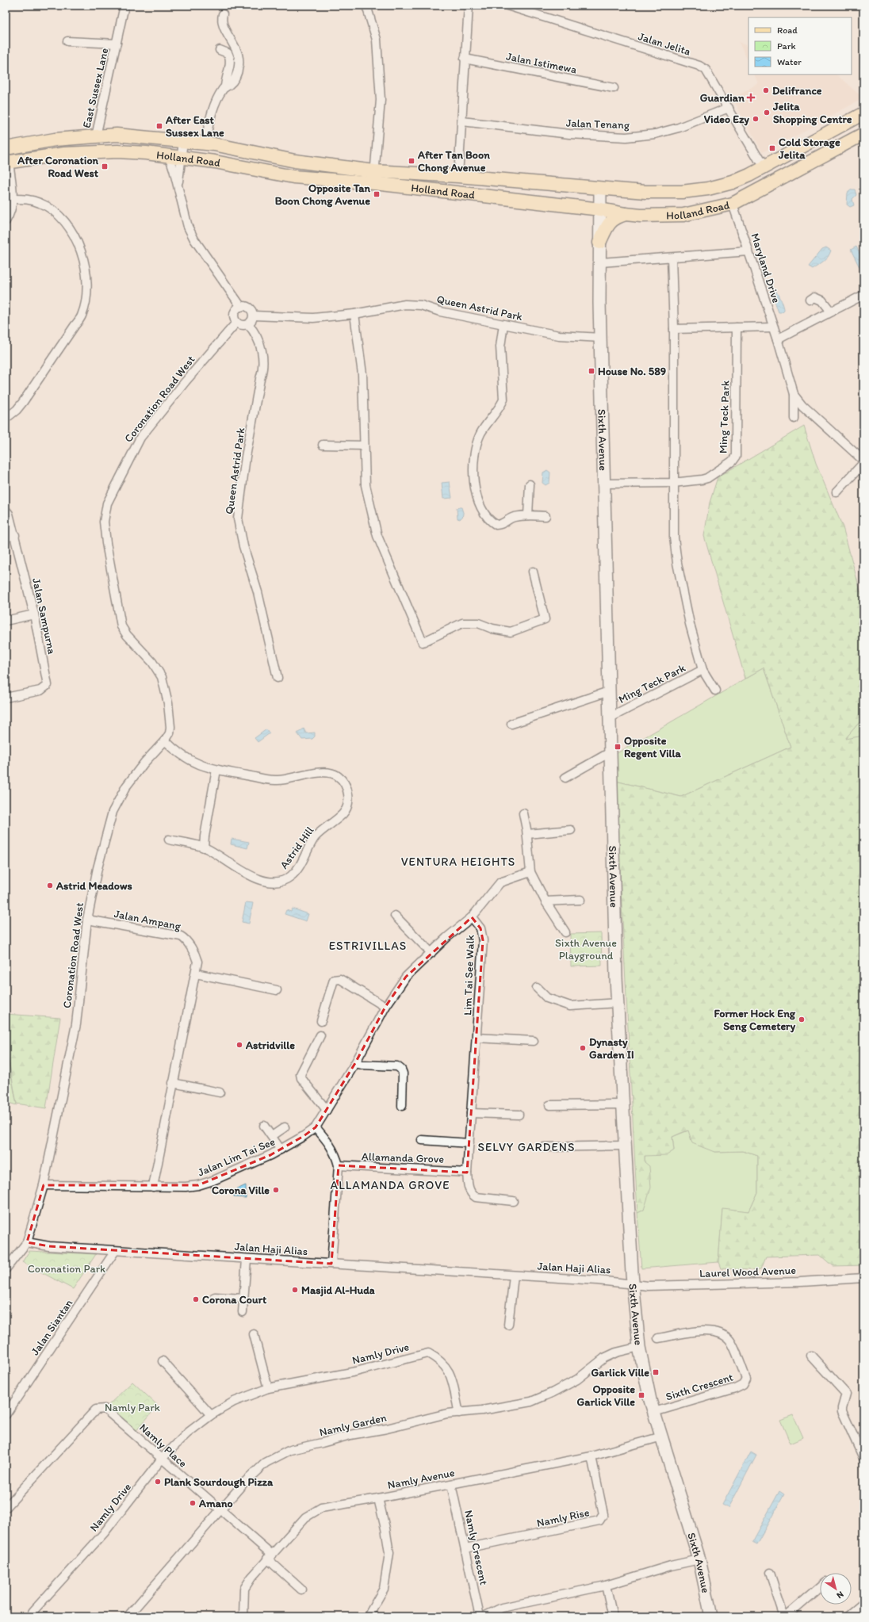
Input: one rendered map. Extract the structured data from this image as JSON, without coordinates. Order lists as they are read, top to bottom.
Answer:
{
  "streets": {
    "main road": ["Holland Road", "Sixth Avenue"],
    "street": [
      "Jalan Jelita",
      "Jalan Istimewa",
      "East Sussex Lane",
      "Jalan Tenang",
      "Maryland Drive",
      "Queen Astrid Park",
      "Coronation Road West",
      "Ming Teck Park",
      "Jalan Sampurna",
      "Astrid Hill",
      "Jalan Ampang",
      "Lim Tai See Walk",
      "Jalan Lim Tai See",
      "Allamanda Grove",
      "Jalan Haji Alias",
      "Laurel Wood Avenue",
      "Jalan Siantan",
      "Namly Drive",
      "Sixth Crescent",
      "Namly Garden",
      "Namly Place",
      "Namly Avenue",
      "Namly Rise",
      "Namly Crescent"
    ]
  },
  "crossings": [
    ["Jalan Jelita", "Jalan Tenang"],
    ["Jalan Jelita", "Holland Road"],
    ["East Sussex Lane", "Holland Road"],
    ["Holland Road", "Maryland Drive"],
    ["Holland Road", "Sixth Avenue"],
    ["Queen Astrid Park", "Coronation Road West"],
    ["Queen Astrid Park", "Sixth Avenue"],
    ["Coronation Road West", "Astrid Hill"],
    ["Coronation Road West", "Jalan Ampang"],
    ["Coronation Road West", "Jalan Lim Tai See"],
    ["Coronation Road West", "Jalan Haji Alias"],
    ["Ming Teck Park", "Sixth Avenue"],
    ["Sixth Avenue", "Jalan Haji Alias"],
    ["Sixth Avenue", "Laurel Wood Avenue"],
    ["Sixth Avenue", "Sixth Crescent"],
    ["Sixth Avenue", "Namly Garden"],
    ["Sixth Avenue", "Namly Avenue"],
    ["Jalan Ampang", "Jalan Lim Tai See"],
    ["Lim Tai See Walk", "Jalan Lim Tai See"],
    ["Lim Tai See Walk", "Allamanda Grove"],
    ["Jalan Haji Alias", "Laurel Wood Avenue"],
    ["Jalan Haji Alias", "Jalan Siantan"],
    ["Namly Drive", "Namly Garden"],
    ["Namly Drive", "Namly Place"],
    ["Namly Garden", "Namly Place"],
    ["Namly Place", "Namly Avenue"],
    ["Namly Avenue", "Namly Rise"],
    ["Namly Avenue", "Namly Crescent"],
    ["Namly Rise", "Namly Crescent"]
  ],
  "districts": [
    "VENTURA HEIGHTS",
    "ESTRIVILLAS",
    "SELVY GARDENS",
    "ALLAMANDA GROVE"
  ],
  "parks": ["Sixth Avenue Playground", "Coronation Park", "Namly Park"],
  "places": {
    "other": [
      "Delifrance",
      "Jelita Shopping Centre",
      "Video Ezy",
      "Astrid Meadows",
      "Former Hock Eng Seng Cemetery",
      "Astridville",
      "Dynasty Garden II",
      "Corona Ville",
      "Masjid Al-Huda",
      "Corona Court",
      "Plank Sourdough Pizza",
      "Amano"
    ],
    "health": ["Guardian"],
    "transit": [
      "After East Sussex Lane",
      "Cold Storage Jelita",
      "After Tan Boon Chong Avenue",
      "After Coronation Road West",
      "Opposite Tan Boon Chong Avenue",
      "House No. 589",
      "Opposite Regent Villa",
      "Garlick Ville",
      "Opposite Garlick Ville"
    ]
  },
  "legend": ["Road", "Park", "Water"],
  "north": "bottom right"
}
